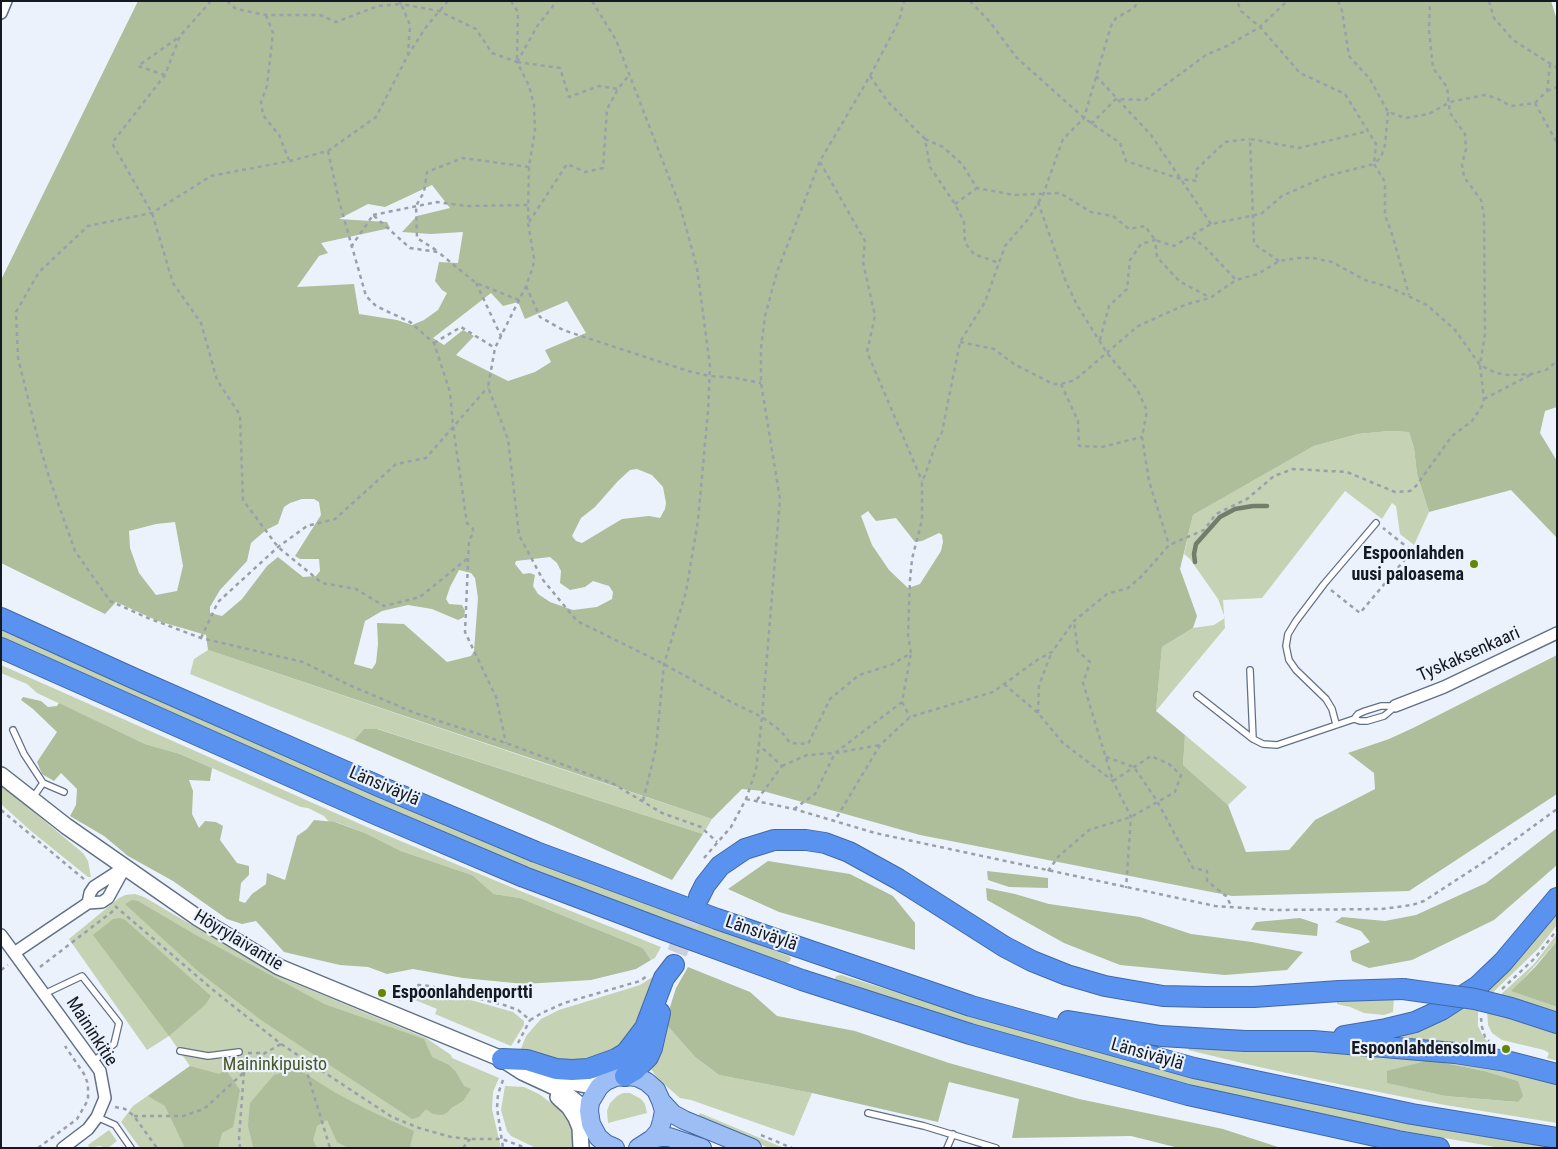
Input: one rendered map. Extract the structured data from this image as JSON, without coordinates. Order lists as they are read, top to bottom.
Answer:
{
  "streets": {
    "highway": ["Länsiväylä"],
    "main road": ["Höyrylaivantie"],
    "street": ["Tyskaksenkaari", "Maininkitie"]
  },
  "parks": ["Maininkipuisto"],
  "places": ["Espoonlahden uusi paloasema", "Espoonlahdenportti", "Espoonlahdensolmu"]
}
